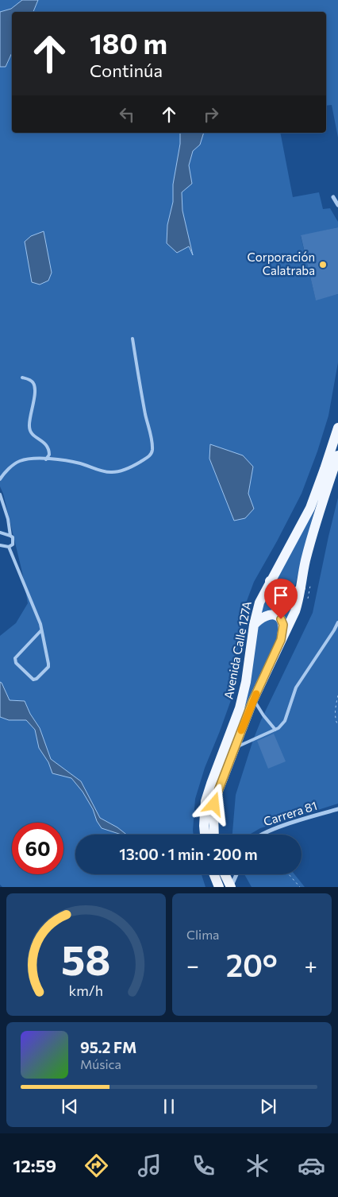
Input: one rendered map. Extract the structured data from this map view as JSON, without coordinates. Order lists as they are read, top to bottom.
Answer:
{
  "streets": {
    "main road": ["Avenida Calle 127A"],
    "street": ["Carrera 81"]
  },
  "places": ["Corporación Calatraba"],
  "page": {
    "turn": ["180 m", "Continúa"],
    "limit": "60",
    "trip": "13:00 · 1 min · 200 m",
    "tile": "Clima",
    "heat": ["−", "20°", "+"],
    "song": ["95.2 FM", "Música"],
    "tabs": "12:59",
    "gauge": ["58", "km/h"]
  }
}
